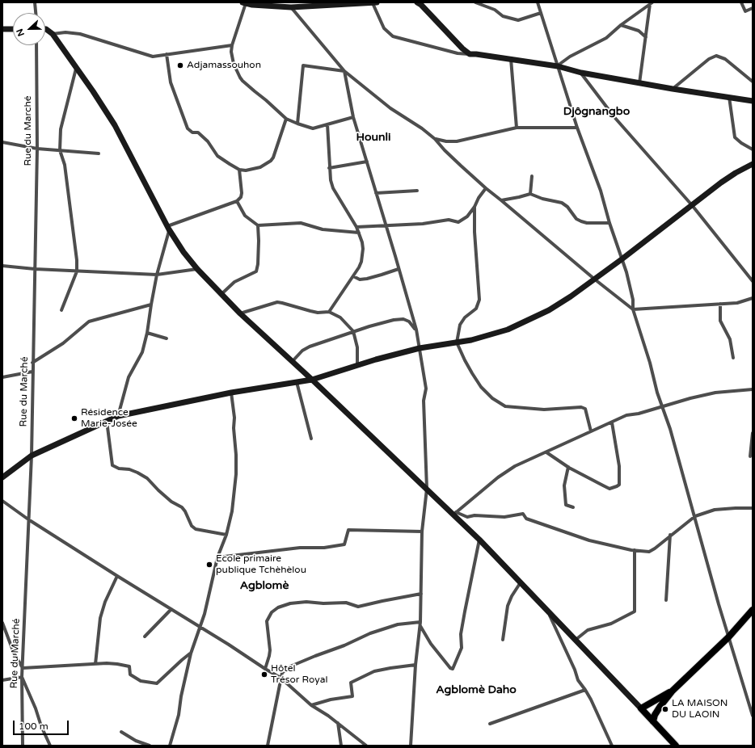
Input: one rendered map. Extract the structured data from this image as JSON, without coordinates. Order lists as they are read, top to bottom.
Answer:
{
  "streets": {
    "street": ["Rue du Marché"]
  },
  "districts": [
    "Djôgnangbo",
    "Hounli",
    "Agblomè",
    "Agblomè Daho"
  ],
  "places": [
    "Adjamassouhon",
    "Résidence Marie-Josée",
    "Ecole primaire publique Tchèhèlou",
    "Hôtel Trésor Royal",
    "LA MAISON DU LAOIN"
  ],
  "scale_bar": "100 m",
  "north": "left"
}
